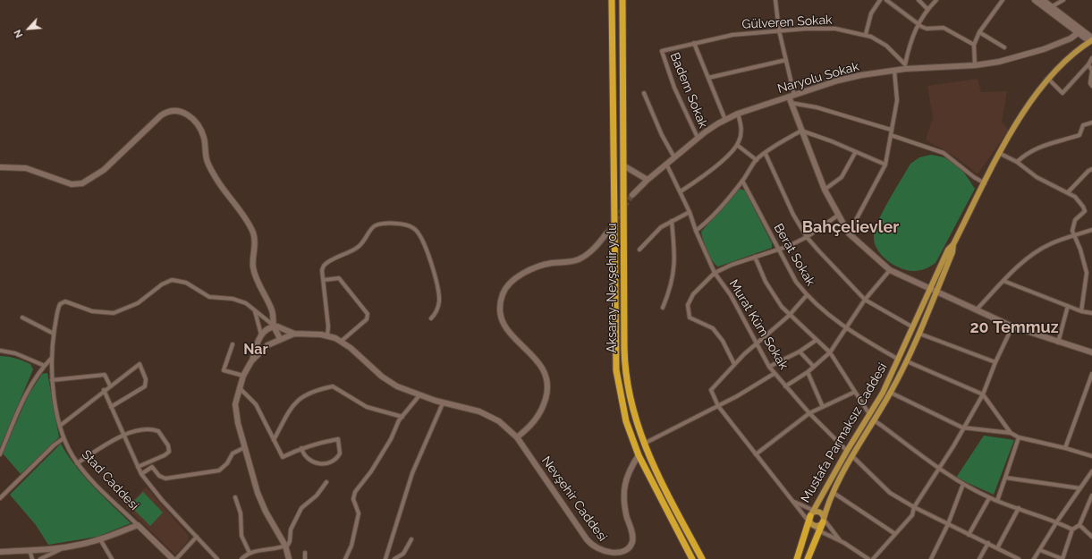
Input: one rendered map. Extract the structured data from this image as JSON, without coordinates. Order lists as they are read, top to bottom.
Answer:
{
  "streets": {
    "highway": ["Aksaray-Nevşehir yolu", "Mustafa Parmaksız Caddesi"],
    "street": [
      "Gülveren Sokak",
      "Naryolu Sokak",
      "Badem Sokak",
      "Berat Sokak",
      "Murat Küm Sokak",
      "Stad Caddesi",
      "Nevşehir Caddesi"
    ]
  },
  "crossings": [
    ["Gülveren Sokak", "Naryolu Sokak"],
    ["Gülveren Sokak", "Badem Sokak"],
    ["Naryolu Sokak", "Badem Sokak"],
    ["Naryolu Sokak", "Murat Küm Sokak"],
    ["Berat Sokak", "Mustafa Parmaksız Caddesi"],
    ["Aksaray-Nevşehir yolu", "Nevşehir Caddesi"],
    ["Murat Küm Sokak", "Mustafa Parmaksız Caddesi"]
  ],
  "districts": ["Bahçelievler", "20 Temmuz", "Nar"],
  "north": "bottom left"
}
